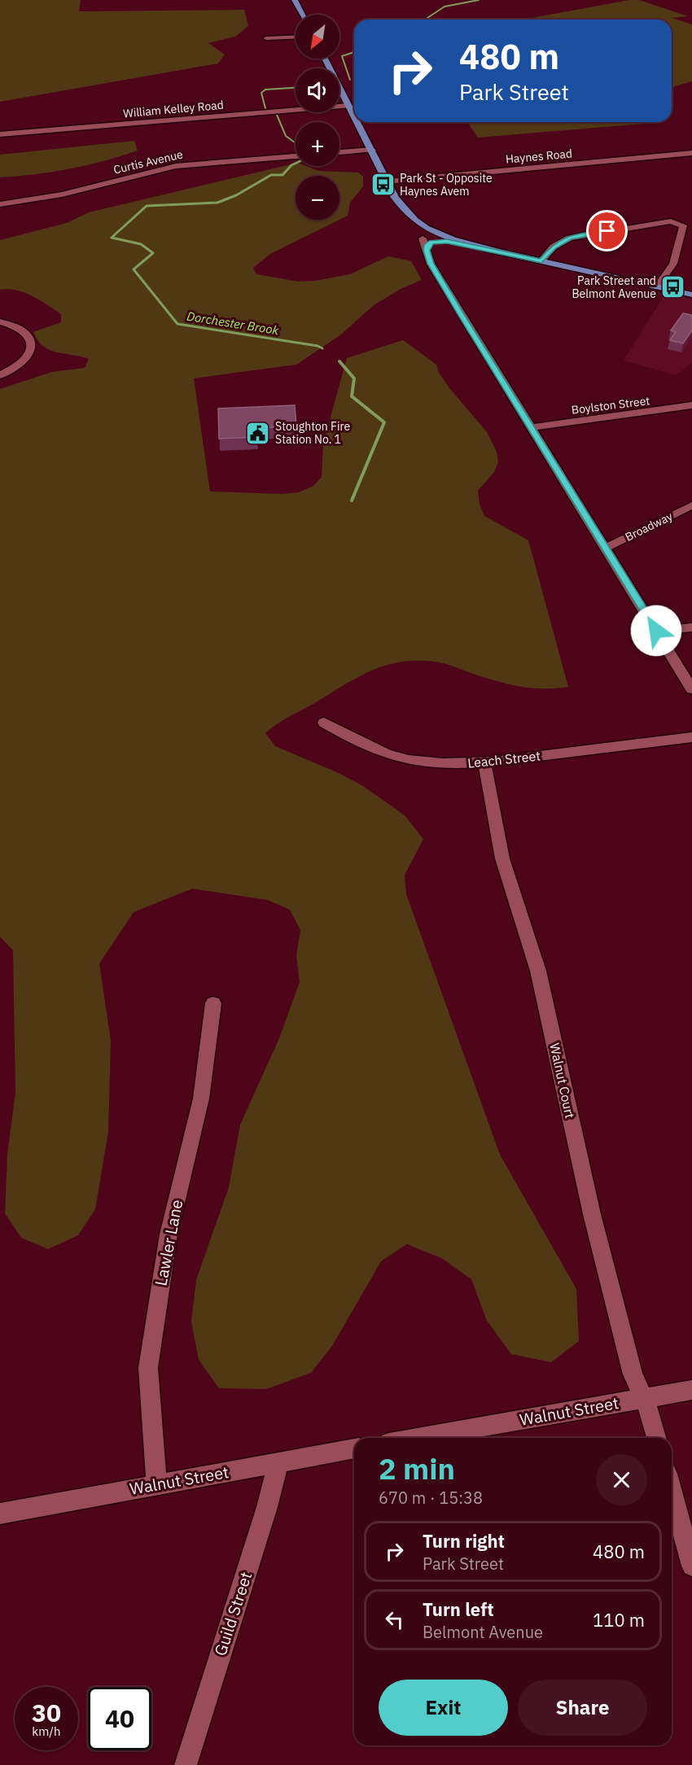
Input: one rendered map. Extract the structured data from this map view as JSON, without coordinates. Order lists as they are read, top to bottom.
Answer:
{
  "streets": {
    "street": [
      "William Kelley Road",
      "Haynes Road",
      "Curtis Avenue",
      "Boylston Street",
      "Broadway",
      "Leach Street",
      "Walnut Court",
      "Lawler Lane",
      "Walnut Street",
      "Guild Street"
    ]
  },
  "crossings": [
    ["Leach Street", "Walnut Court"],
    ["Walnut Court", "Walnut Street"],
    ["Lawler Lane", "Walnut Street"],
    ["Walnut Street", "Guild Street"]
  ],
  "water": ["Dorchester Brook"],
  "places": {
    "bus stop": ["Park St - Opposite Haynes Avem", "Park Street and Belmont Avenue"],
    "public building": ["Stoughton Fire Station No. 1"]
  },
  "north": "bottom left",
  "page": {
    "map_buttons": ["+", "−"],
    "turn": ["480 m", "Park Street"],
    "heading": ["2 min", "670 m · 15:38"],
    "list": [
      {
        "name": "Turn right",
        "note": "Park Street",
        "value": "480 m"
      },
      {
        "name": "Turn left",
        "note": "Belmont Avenue",
        "value": "110 m"
      }
    ],
    "buttons": ["Exit", "Share"],
    "speed": "30 km/h",
    "limit": "40"
  }
}
